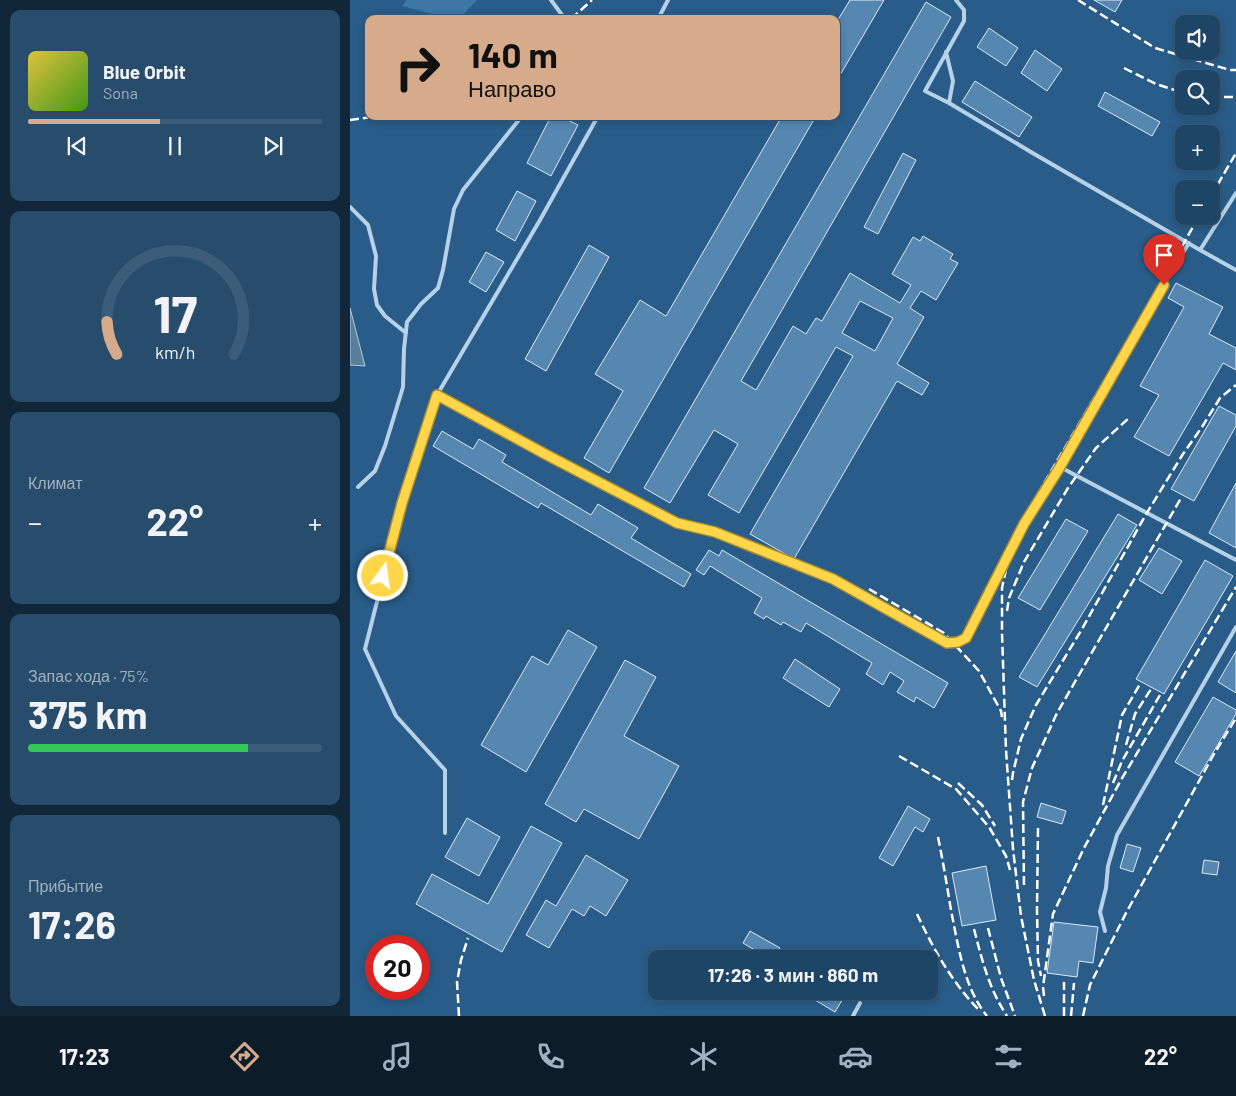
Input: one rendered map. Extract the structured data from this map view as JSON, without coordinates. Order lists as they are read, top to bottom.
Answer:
{
  "page": {
    "map_buttons": ["+", "−"],
    "turn": ["140 m", "Направо"],
    "song": ["Blue Orbit", "Sona"],
    "tile": [
      "Климат",
      ["Запас хода · 75%", "375 km"],
      ["Прибытие", "17:26"]
    ],
    "heat": ["−", "22°", "+"],
    "limit": "20",
    "trip": "17:26 · 3 мин · 860 m",
    "tabs": ["17:23", "22°"],
    "gauge": ["17", "km/h"]
  }
}
